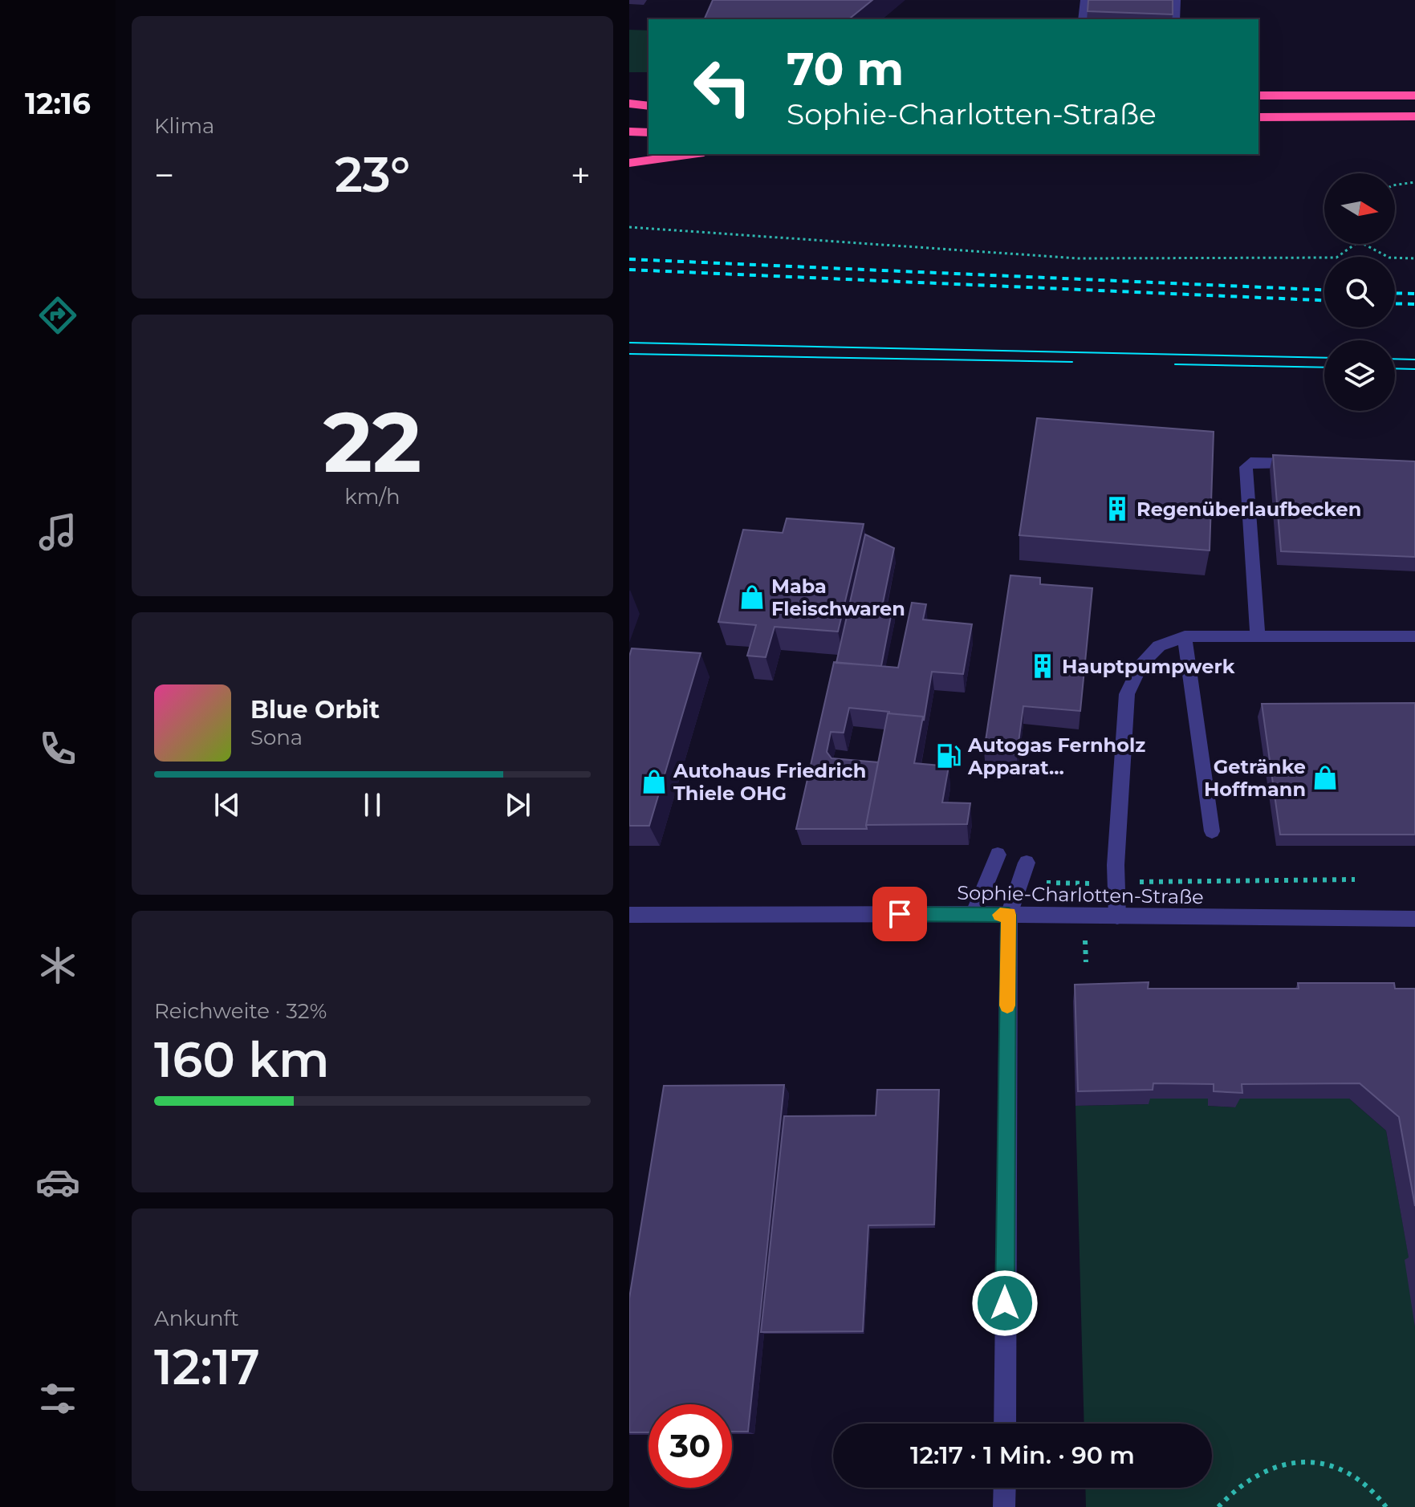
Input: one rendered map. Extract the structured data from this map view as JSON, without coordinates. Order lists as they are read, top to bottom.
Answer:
{
  "streets": {
    "street": ["Sophie-Charlotten-Straße"]
  },
  "places": {
    "building": ["Regenüberlaufbecken", "Hauptpumpwerk"],
    "shop": ["Maba Fleischwaren", "Getränke Hoffmann", "Autohaus Friedrich Thiele OHG"],
    "fuel station": ["Autogas Fernholz Apparat..."]
  },
  "north": "right",
  "page": {
    "tabs": "12:16",
    "tile": [
      "Klima",
      ["22", "km/h"],
      ["Reichweite · 32%", "160 km"],
      ["Ankunft", "12:17"]
    ],
    "turn": ["70 m", "Sophie-Charlotten-Straße"],
    "heat": ["−", "23°", "+"],
    "song": ["Blue Orbit", "Sona"],
    "limit": "30",
    "trip": "12:17 · 1 Min. · 90 m"
  }
}
